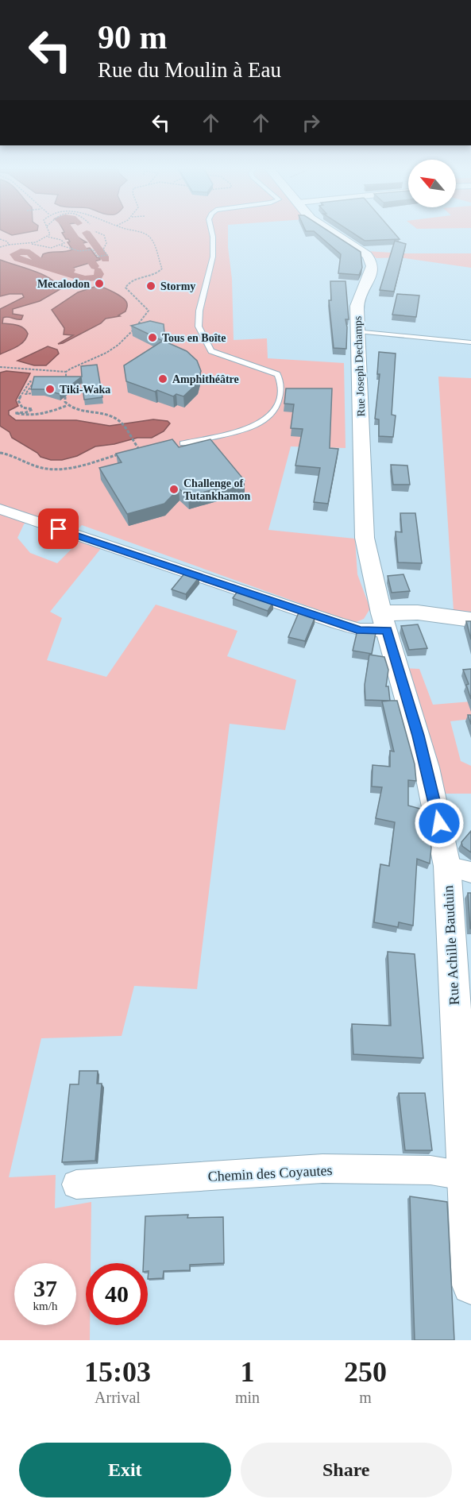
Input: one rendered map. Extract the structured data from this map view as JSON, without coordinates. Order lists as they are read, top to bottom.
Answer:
{
  "streets": {
    "street": ["Rue Joseph Dechamps", "Rue Achille Bauduin", "Chemin des Coyautes"]
  },
  "crossings": [
    ["Rue Joseph Dechamps", "Rue Achille Bauduin"],
    ["Rue Achille Bauduin", "Chemin des Coyautes"]
  ],
  "places": [
    "Mecalodon",
    "Stormy",
    "Tous en Boîte",
    "Amphithéâtre",
    "Tiki-Waka",
    "Challenge of Tutankhamon"
  ],
  "north": "top left",
  "page": {
    "turn": ["90 m", "Rue du Moulin à Eau"],
    "speed": "37 km/h",
    "limit": "40",
    "eta": [
      "15:03",
      "Arrival",
      "1",
      "min",
      "250",
      "m"
    ],
    "buttons": ["Exit", "Share"]
  }
}
